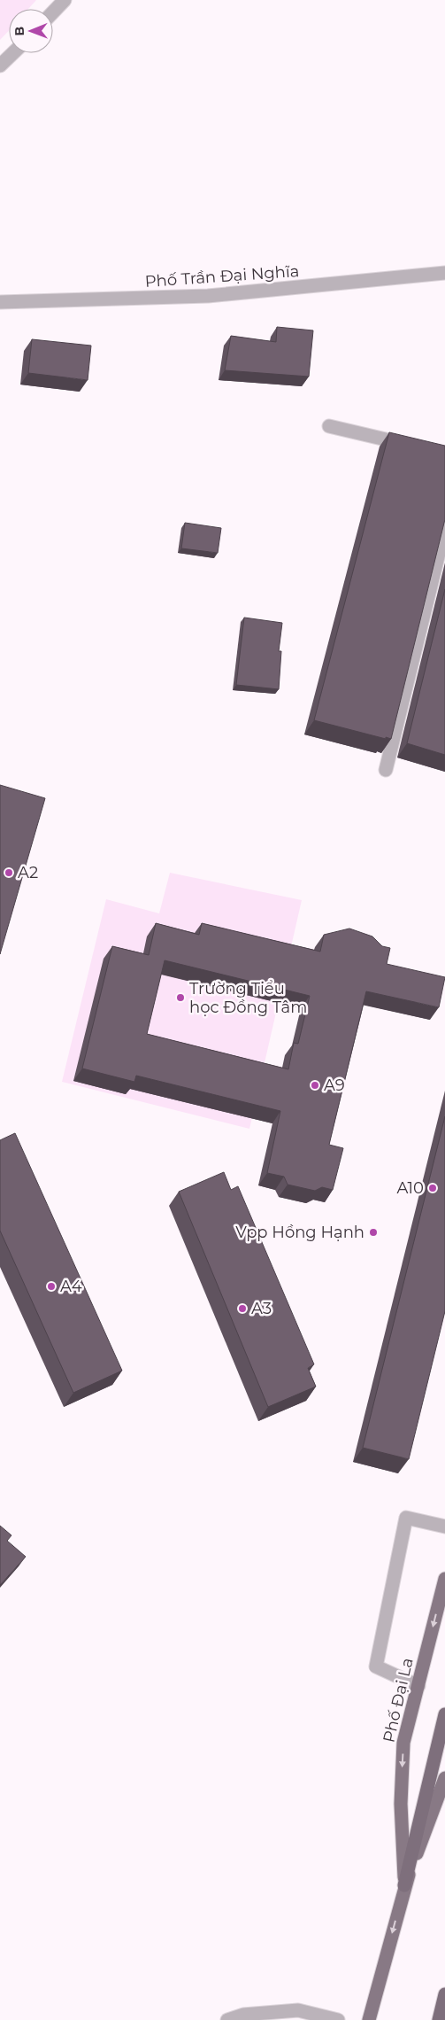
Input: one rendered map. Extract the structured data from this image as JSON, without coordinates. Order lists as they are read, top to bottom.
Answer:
{
  "streets": {
    "main road": ["Phố Đại La"],
    "street": ["Phố Trần Đại Nghĩa"]
  },
  "one_way": ["Phố Đại La"],
  "places": [
    "A2",
    "Trường Tiểu học Đồng Tâm",
    "A9",
    "A10",
    "Vpp Hồng Hạnh",
    "A4",
    "A3"
  ],
  "north": "left"
}
